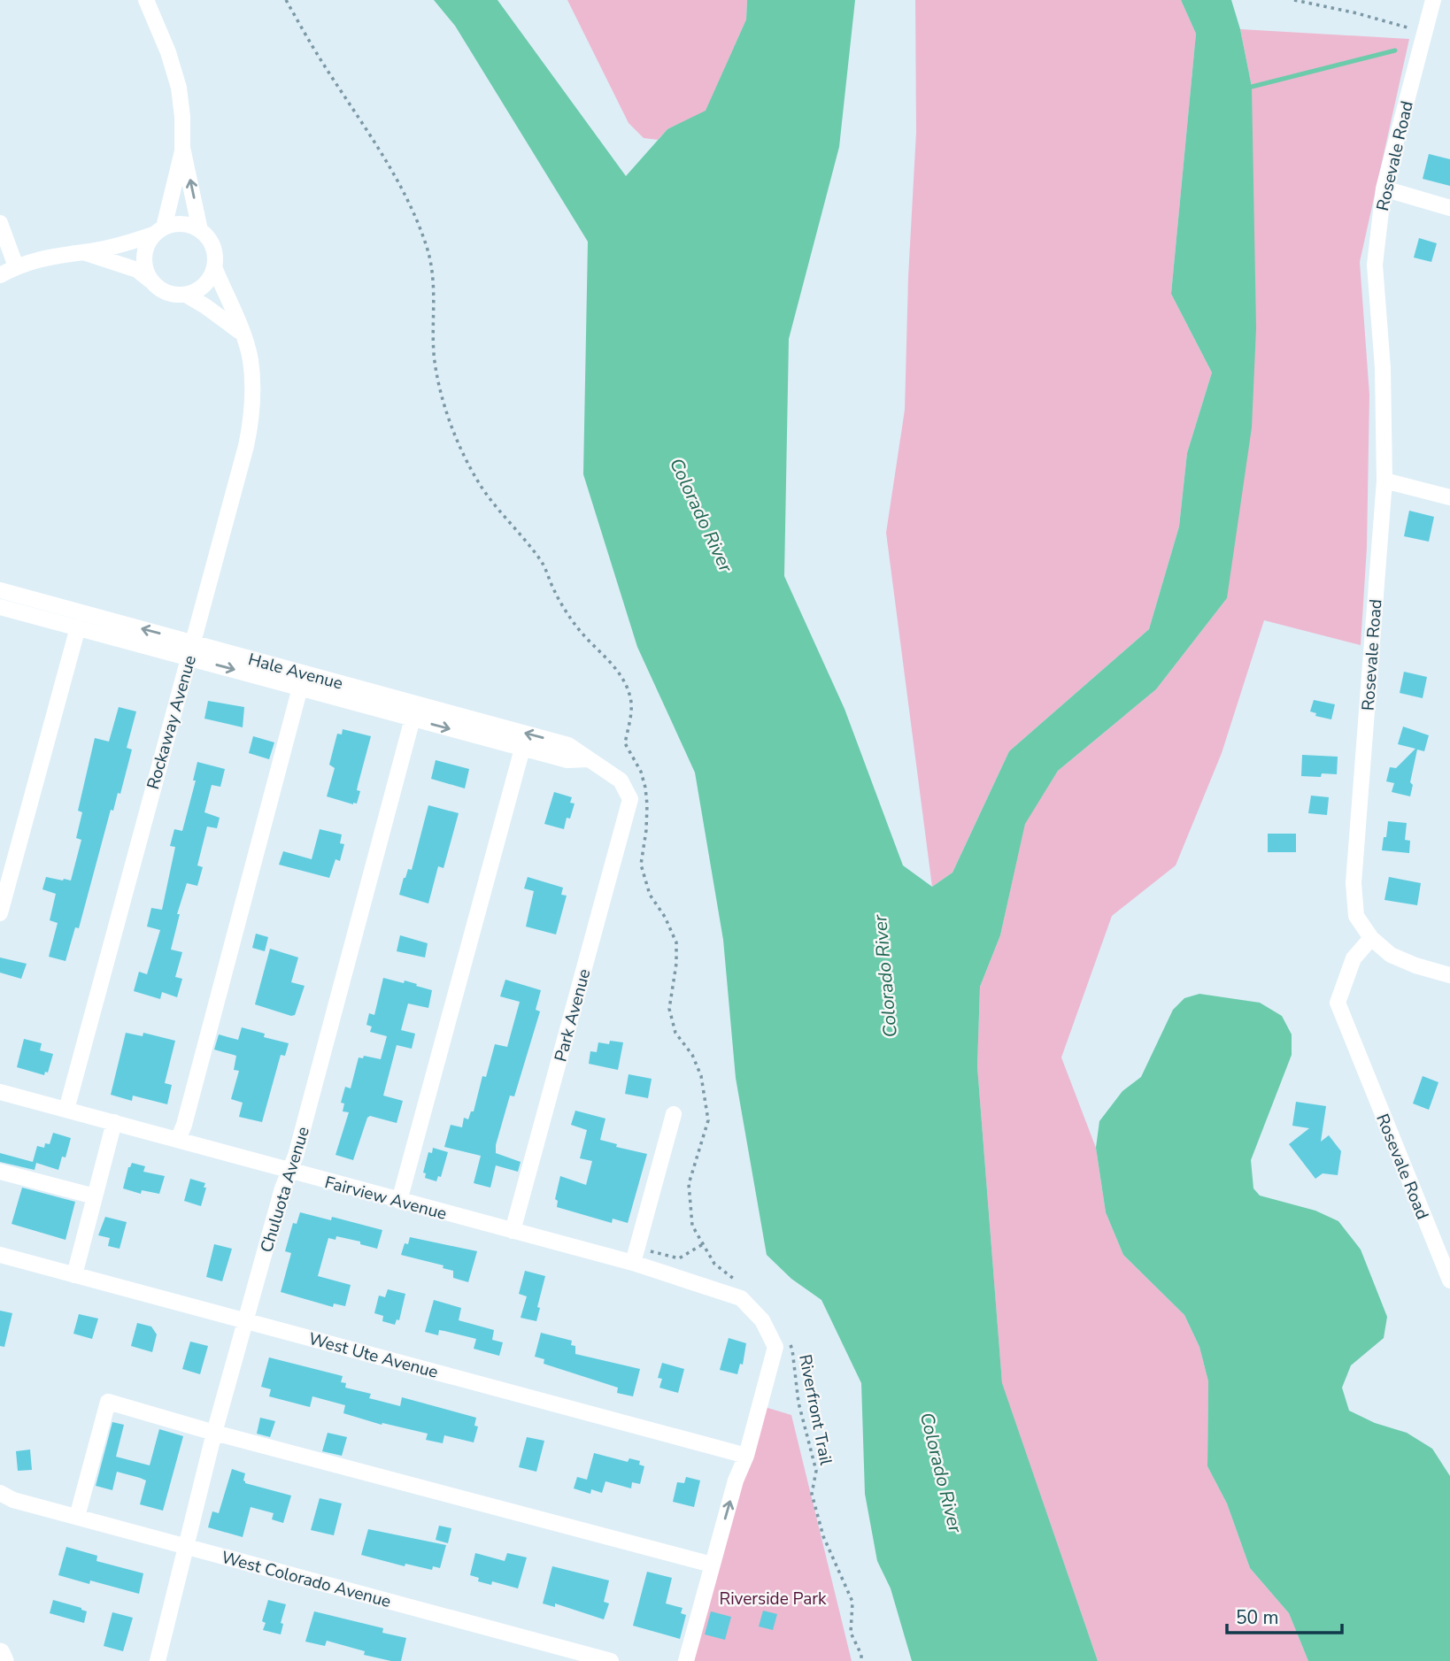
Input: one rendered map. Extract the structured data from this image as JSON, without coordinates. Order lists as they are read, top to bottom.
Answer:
{
  "streets": {
    "street": [
      "Rosevale Road",
      "Hale Avenue",
      "Rockaway Avenue",
      "Park Avenue",
      "Chuluota Avenue",
      "Fairview Avenue",
      "West Ute Avenue",
      "West Colorado Avenue"
    ],
    "path": ["Riverfront Trail"]
  },
  "crossings": [
    ["Hale Avenue", "Rockaway Avenue"],
    ["Hale Avenue", "Park Avenue"],
    ["Hale Avenue", "Chuluota Avenue"],
    ["Rockaway Avenue", "Fairview Avenue"],
    ["Park Avenue", "Fairview Avenue"],
    ["Chuluota Avenue", "Fairview Avenue"],
    ["Chuluota Avenue", "West Ute Avenue"],
    ["Chuluota Avenue", "West Colorado Avenue"],
    ["Fairview Avenue", "West Ute Avenue"]
  ],
  "water": ["Colorado River"],
  "parks": ["Riverside Park"],
  "scale_bar": "50 m"
}
